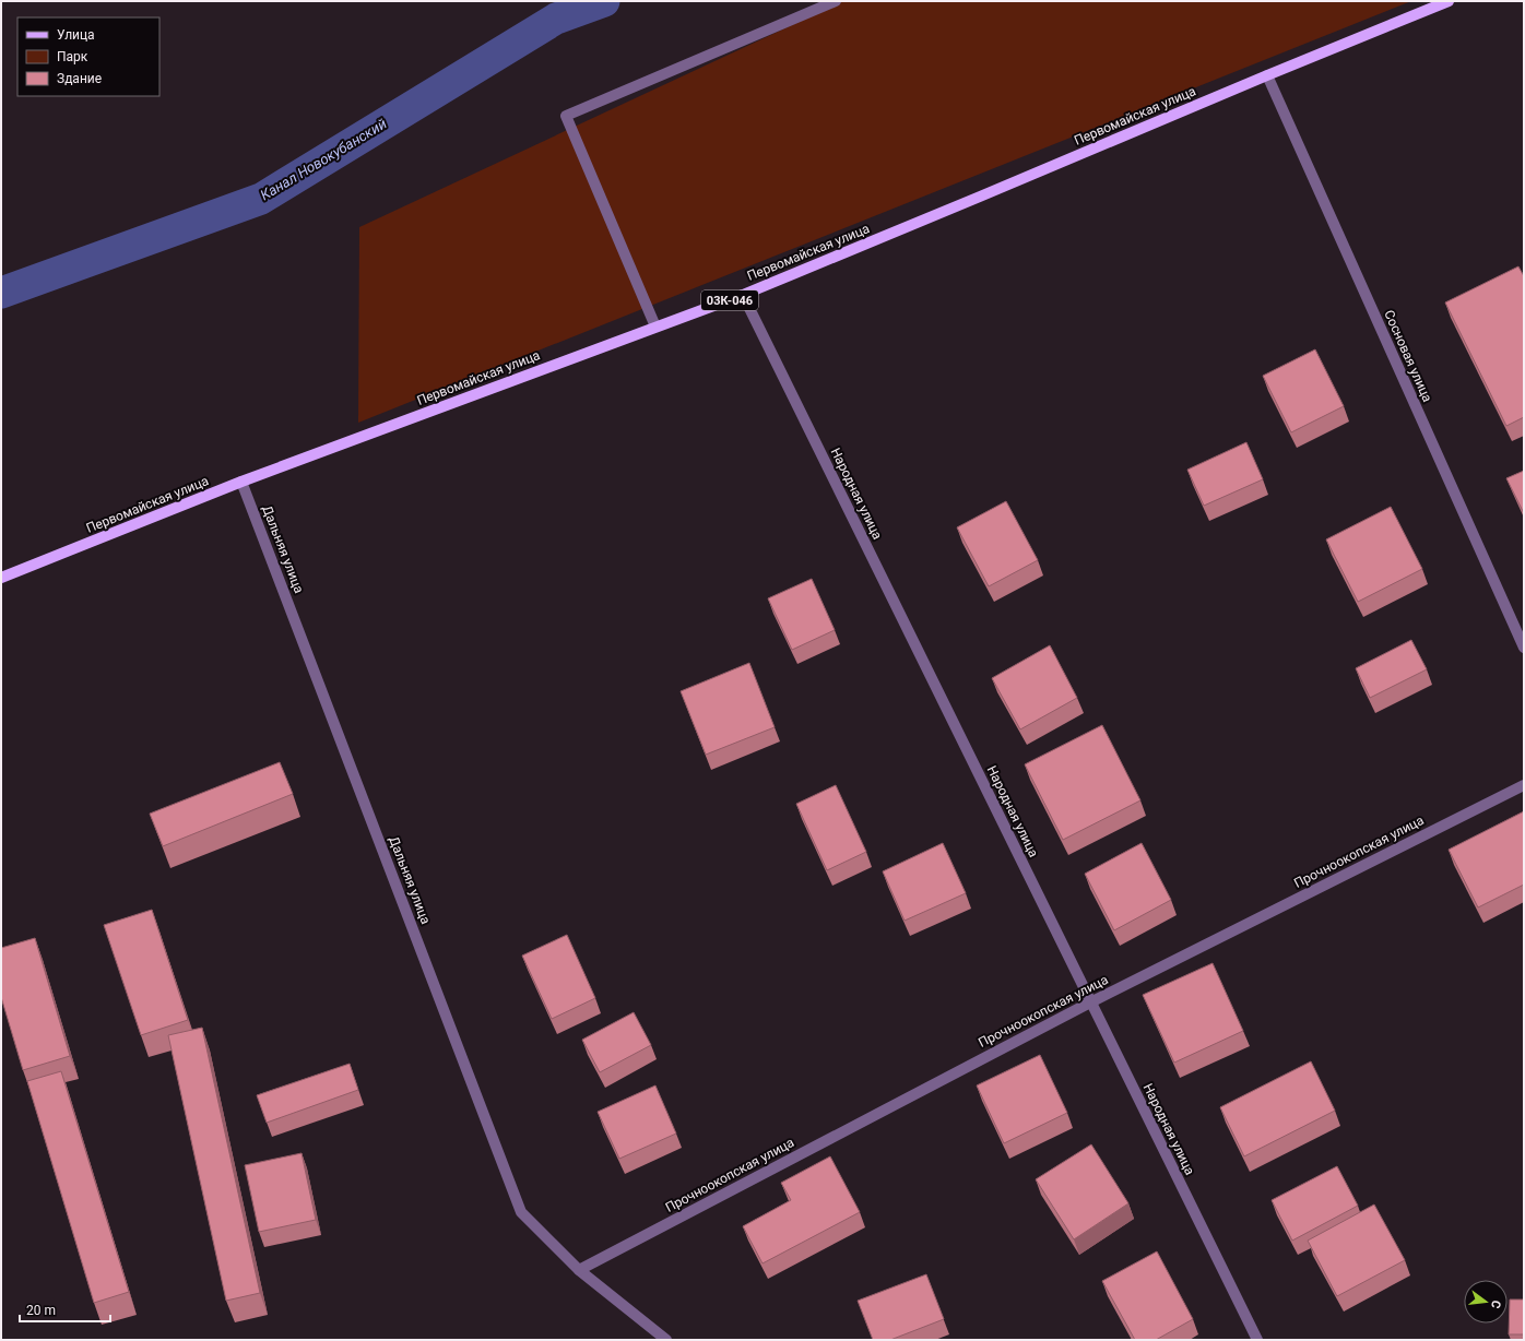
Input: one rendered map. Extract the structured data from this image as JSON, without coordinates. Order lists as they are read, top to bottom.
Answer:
{
  "streets": {
    "main road": ["Первомайская улица", "03К-046"],
    "street": [
      "Сосновая улица",
      "Народная улица",
      "Дальняя улица",
      "Прочноокопская улица"
    ]
  },
  "crossings": [
    ["Первомайская улица", "Сосновая улица"],
    ["Первомайская улица", "Народная улица"],
    ["Первомайская улица", "Дальняя улица"],
    ["Народная улица", "Прочноокопская улица"],
    ["Дальняя улица", "Прочноокопская улица"]
  ],
  "water": ["Канал Новокубанский"],
  "legend": ["Улица", "Парк", "Здание"],
  "scale_bar": "20 m",
  "north": "right"
}
